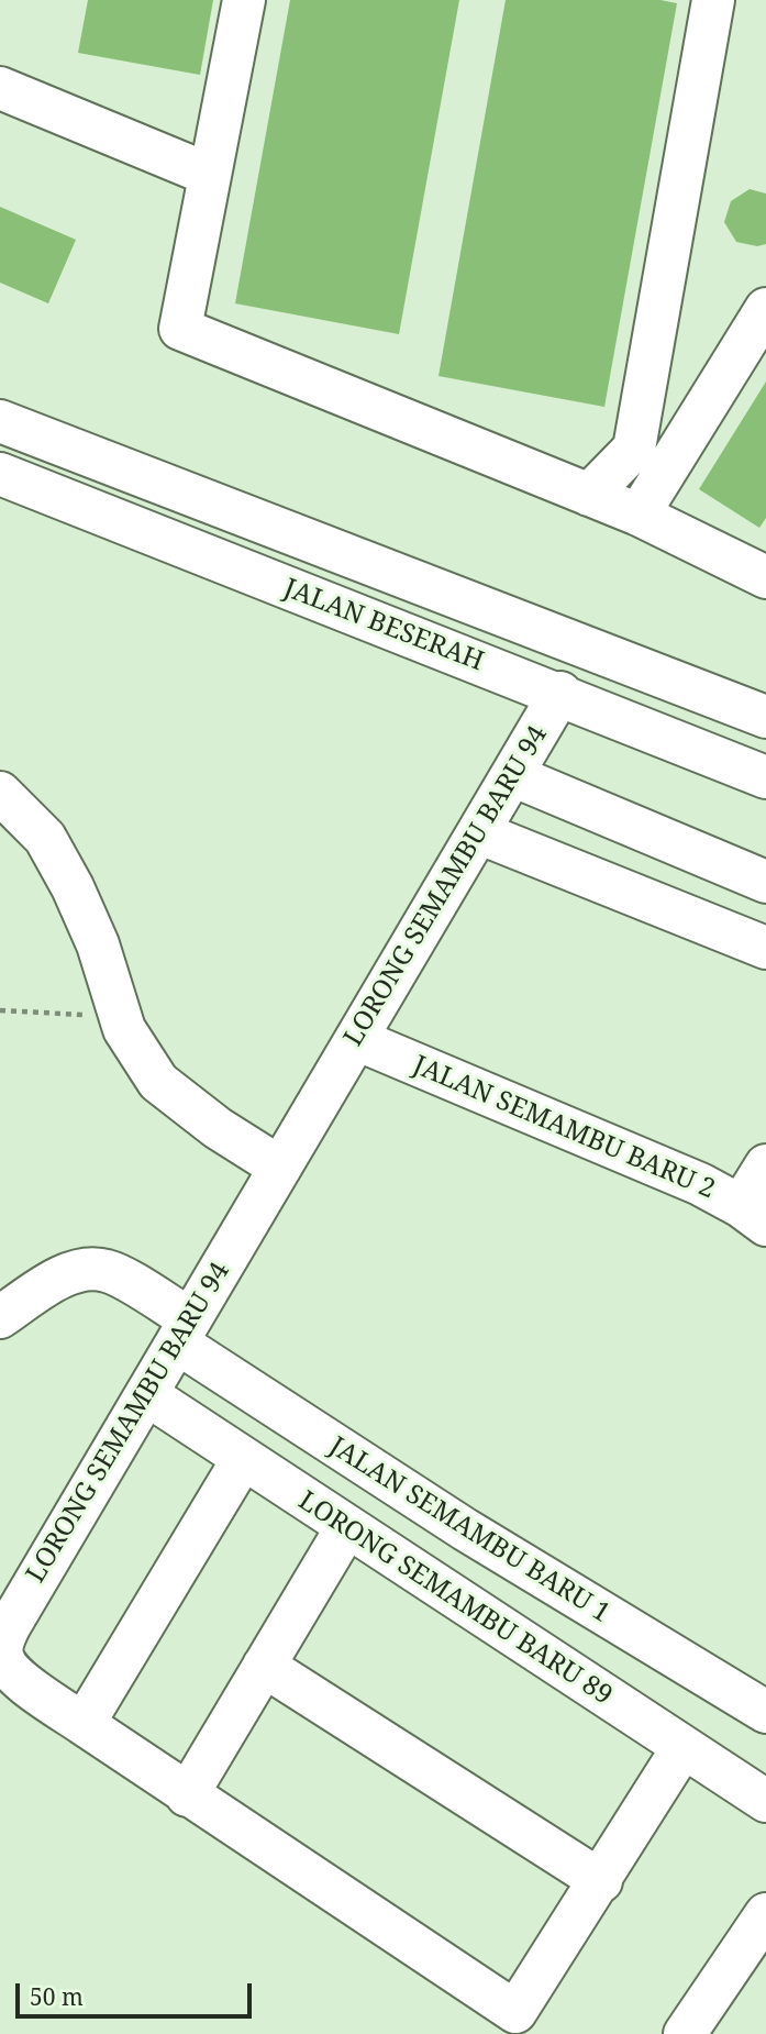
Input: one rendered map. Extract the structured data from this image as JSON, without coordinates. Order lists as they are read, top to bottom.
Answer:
{
  "streets": {
    "main road": [
      "JALAN BESERAH",
      "LORONG SEMAMBU BARU 94",
      "JALAN SEMAMBU BARU 2",
      "JALAN SEMAMBU BARU 1",
      "LORONG SEMAMBU BARU 89"
    ]
  },
  "crossings": [
    ["JALAN BESERAH", "LORONG SEMAMBU BARU 94"],
    ["LORONG SEMAMBU BARU 94", "JALAN SEMAMBU BARU 2"],
    ["LORONG SEMAMBU BARU 94", "JALAN SEMAMBU BARU 1"],
    ["LORONG SEMAMBU BARU 94", "LORONG SEMAMBU BARU 89"]
  ],
  "scale_bar": "50 m"
}
